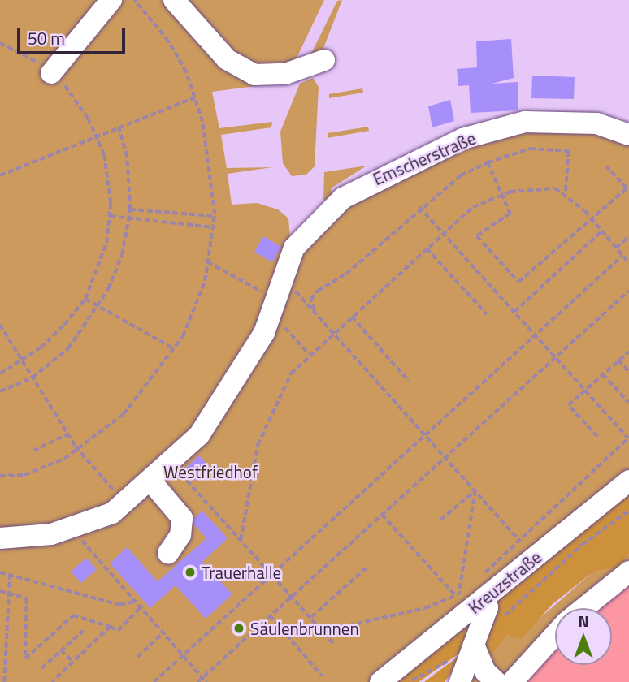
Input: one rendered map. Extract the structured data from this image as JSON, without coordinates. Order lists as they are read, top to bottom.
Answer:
{
  "streets": {
    "street": ["Emscherstraße", "Kreuzstraße"]
  },
  "parks": ["Westfriedhof"],
  "places": ["Trauerhalle", "Säulenbrunnen"],
  "scale_bar": "50 m",
  "north": "top"
}
